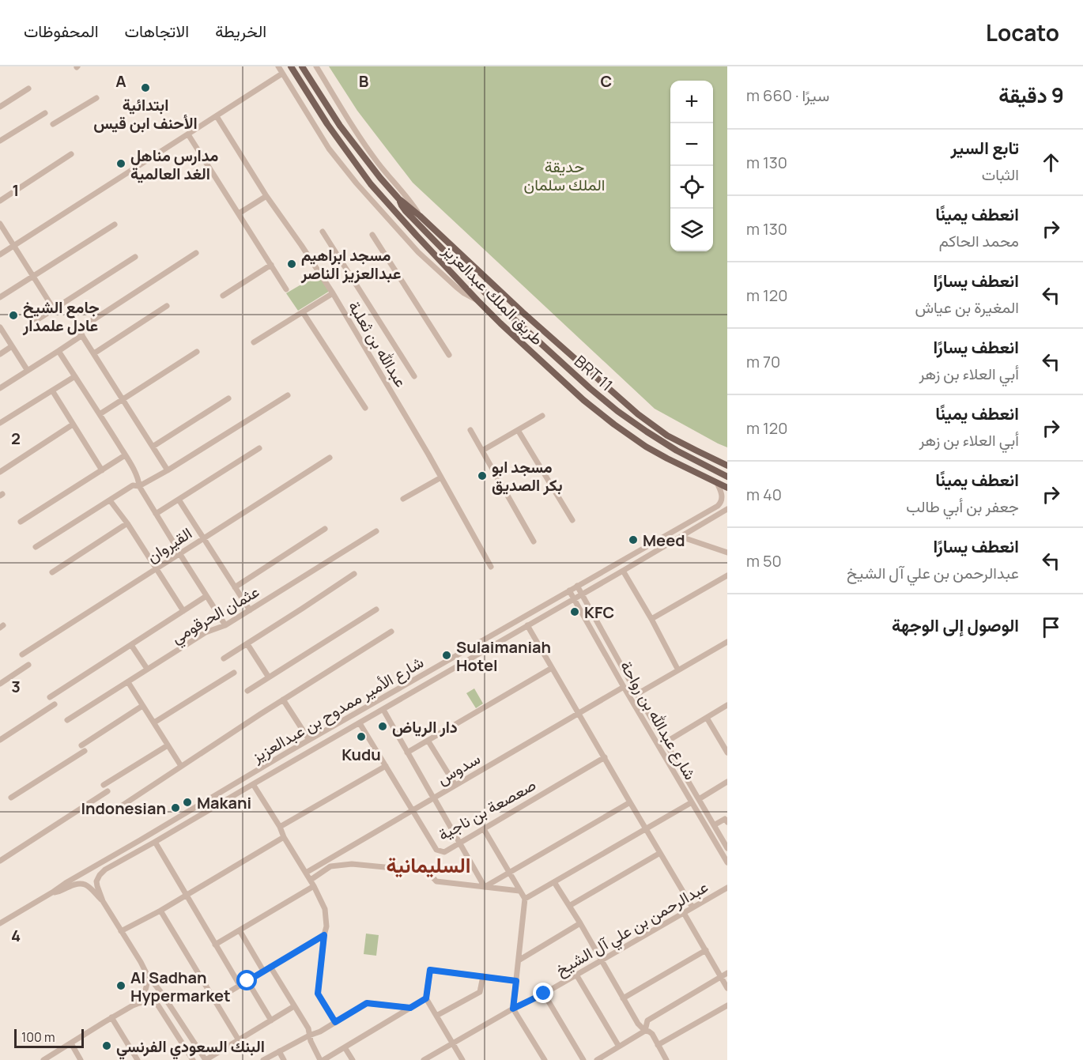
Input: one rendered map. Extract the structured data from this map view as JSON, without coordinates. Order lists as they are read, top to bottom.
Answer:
{
  "streets": {
    "main road": ["طريق الملك عبدالعزيز", "BRT 11"],
    "street": [
      "عبدالله بن ثعلبة",
      "القيروان",
      "عثمان الحرقومي",
      "شارع الأمير ممدوح بن عبدالعزيز",
      "شارع عبدالله بن رواحة",
      "سدوس",
      "صعصعة بن ناجية",
      "عبدالرحمن بن علي آل الشيخ"
    ]
  },
  "crossings": [
    ["طريق الملك عبدالعزيز", "BRT 11"],
    ["طريق الملك عبدالعزيز", "شارع الأمير ممدوح بن عبدالعزيز"],
    ["شارع الأمير ممدوح بن عبدالعزيز", "شارع عبدالله بن رواحة"],
    ["شارع الأمير ممدوح بن عبدالعزيز", "صعصعة بن ناجية"],
    ["شارع عبدالله بن رواحة", "سدوس"],
    ["سدوس", "صعصعة بن ناجية"]
  ],
  "districts": ["السليمانية"],
  "parks": ["حديقة الملك سلمان"],
  "places": [
    "ابتدائية الأحنف ابن قيس",
    "مدارس مناهل الغد العالمية",
    "مسجد ابراهيم عبدالعزيز الناصر",
    "جامع الشيخ عادل علمدار",
    "مسجد ابو بكر الصديق",
    "Meed",
    "KFC",
    "Sulaimaniah Hotel",
    "دار الرياض",
    "Kudu",
    "Makani",
    "Indonesian",
    "Al Sadhan Hypermarket",
    "البنك السعودي الفرنسي"
  ],
  "scale_bar": "100 m",
  "page": {
    "header": "Locato",
    "nav": ["الخريطة", "الاتجاهات", "المحفوظات"],
    "heading": ["9 دقيقة", "سيرًا · 660 m"],
    "map_buttons": ["+", "−"],
    "list": [
      ["تابع السير", "الثبات", "130 m"],
      ["انعطف يمينًا", "محمد الحاكم", "130 m"],
      ["انعطف يسارًا", "المغيرة بن عياش", "120 m"],
      ["انعطف يسارًا", "أبي العلاء بن زهر", "70 m"],
      ["انعطف يمينًا", "أبي العلاء بن زهر", "120 m"],
      ["انعطف يمينًا", "جعفر بن أبي طالب", "40 m"],
      ["انعطف يسارًا", "عبدالرحمن بن علي آل الشيخ", "50 m"],
      "الوصول إلى الوجهة"
    ],
    "scale": "100 m"
  },
  "grid": {
    "columns": ["A", "B", "C"],
    "rows": [
      "1",
      "2",
      "3",
      "4"
    ]
  }
}
